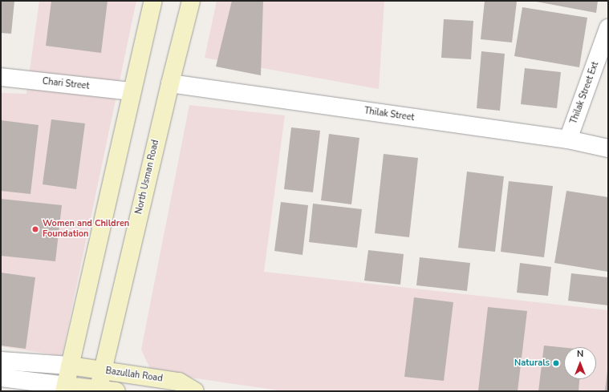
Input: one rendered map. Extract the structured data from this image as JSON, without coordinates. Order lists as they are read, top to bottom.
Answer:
{
  "streets": {
    "main road": ["North Usman Road", "Bazullah Road"],
    "street": ["Chari Street", "Thilak Street Ext", "Thilak Street"]
  },
  "crossings": [
    ["Thilak Street Ext", "Thilak Street"],
    ["Thilak Street", "North Usman Road"],
    ["North Usman Road", "Bazullah Road"]
  ],
  "places": ["Women and Children Foundation", "Naturals"],
  "north": "top"
}
